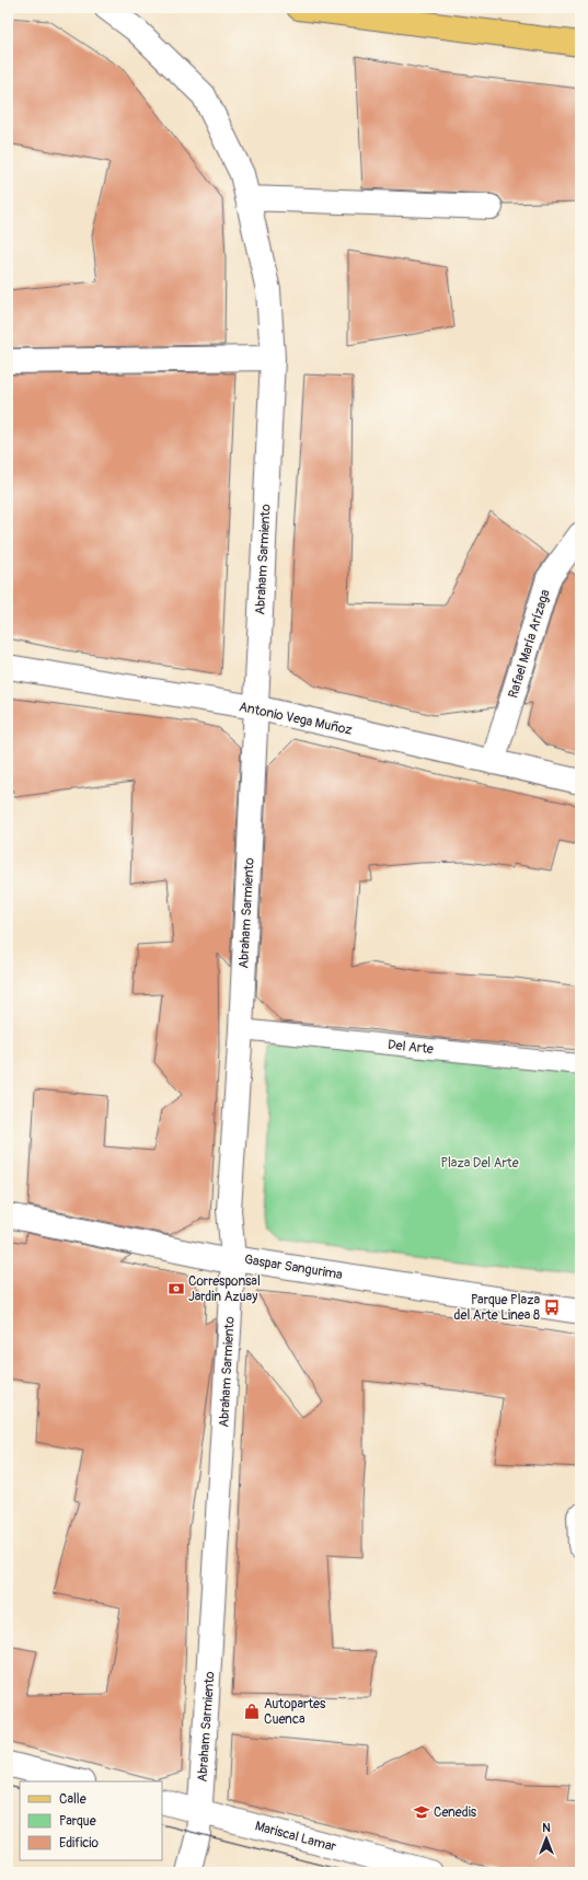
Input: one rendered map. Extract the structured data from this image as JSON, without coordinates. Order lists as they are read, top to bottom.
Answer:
{
  "streets": {
    "street": [
      "Abraham Sarmiento",
      "Rafael María Arízaga",
      "Antonio Vega Muñoz",
      "Gaspar Sangurima",
      "Mariscal Lamar"
    ],
    "lane": ["Del Arte"]
  },
  "crossings": [
    ["Abraham Sarmiento", "Antonio Vega Muñoz"],
    ["Abraham Sarmiento", "Del Arte"],
    ["Abraham Sarmiento", "Gaspar Sangurima"],
    ["Abraham Sarmiento", "Mariscal Lamar"],
    ["Rafael María Arízaga", "Antonio Vega Muñoz"]
  ],
  "parks": ["Plaza Del Arte"],
  "places": {
    "bank": ["Corresponsal Jardin Azuay"],
    "bus stop": ["Parque Plaza del Arte Linea 8"],
    "shop": ["Autopartes Cuenca"],
    "school or university": ["Cenedis"]
  },
  "legend": ["Calle", "Parque", "Edificio"],
  "north": "top"
}
